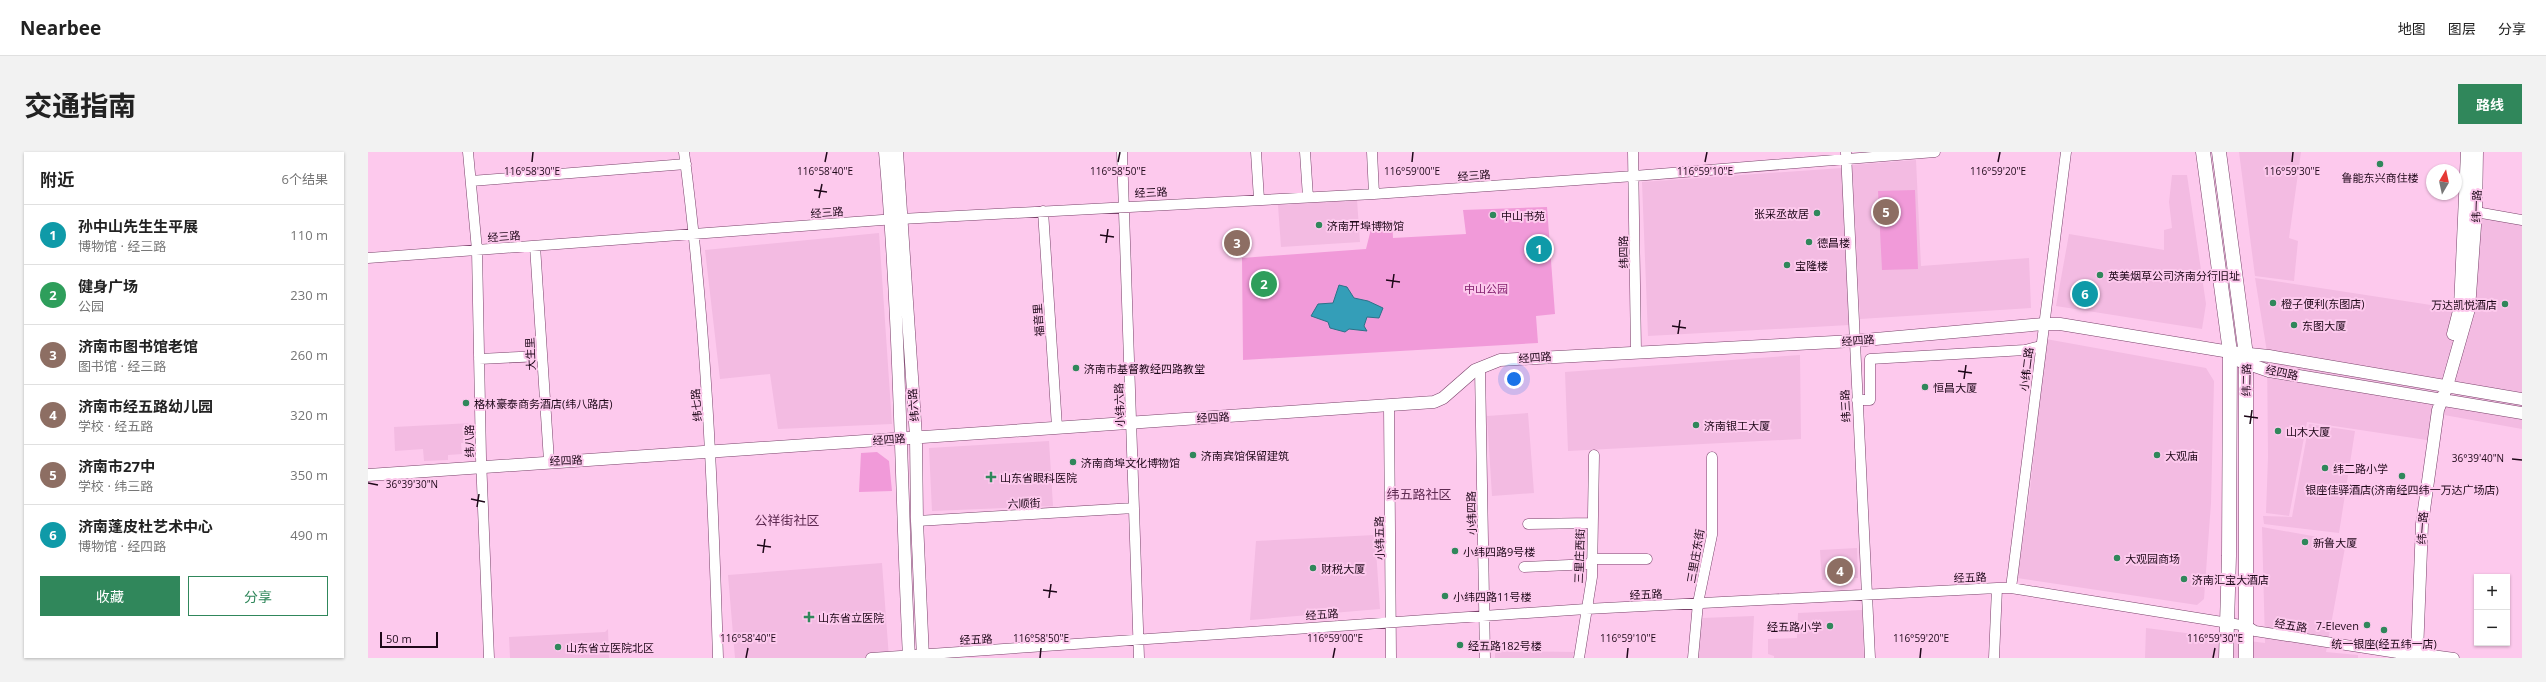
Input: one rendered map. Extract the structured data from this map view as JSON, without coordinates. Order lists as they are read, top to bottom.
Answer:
{
  "streets": {
    "highway": ["纬二路"],
    "main road": ["纬一路", "经四路", "纬六路"],
    "street": [
      "经三路",
      "纬四路",
      "福音里",
      "大生里",
      "小纬二路",
      "纬七路",
      "小纬六路",
      "纬三路",
      "纬八路",
      "六顺街",
      "小纬四路",
      "小纬五路",
      "三里庄西街",
      "三里庄东街",
      "经五路"
    ]
  },
  "crossings": [
    ["经三路", "纬四路"],
    ["经三路", "福音里"],
    ["经三路", "大生里"],
    ["经三路", "纬七路"],
    ["经三路", "纬六路"],
    ["经三路", "小纬六路"],
    ["经三路", "纬三路"],
    ["经三路", "纬八路"],
    ["纬一路", "经四路"],
    ["纬一路", "经五路"],
    ["纬四路", "经四路"],
    ["福音里", "经四路"],
    ["经四路", "大生里"],
    ["经四路", "小纬二路"],
    ["经四路", "纬二路"],
    ["经四路", "纬七路"],
    ["经四路", "纬六路"],
    ["经四路", "小纬六路"],
    ["经四路", "纬三路"],
    ["经四路", "纬八路"],
    ["经四路", "小纬四路"],
    ["经四路", "小纬五路"],
    ["小纬二路", "经五路"],
    ["纬二路", "经五路"],
    ["纬六路", "六顺街"],
    ["纬六路", "经五路"],
    ["小纬六路", "六顺街"],
    ["小纬六路", "经五路"],
    ["纬三路", "经五路"],
    ["小纬四路", "经五路"],
    ["小纬五路", "经五路"],
    ["三里庄西街", "经五路"],
    ["三里庄东街", "经五路"]
  ],
  "districts": ["纬五路社区", "公祥街社区"],
  "parks": ["中山公园"],
  "places": {
    "other": [
      "鲁能东兴商住楼",
      "张采丞故居",
      "中山书苑",
      "济南开埠博物馆",
      "德昌楼",
      "宝隆楼",
      "英美烟草公司济南分行旧址",
      "橙子便利(东图店)",
      "万达凯悦酒店",
      "东图大厦",
      "济南市基督教经四路教堂",
      "恒昌大厦",
      "格林豪泰商务酒店(纬八路店)",
      "济南银工大厦",
      "山木大厦",
      "济南宾馆保留建筑",
      "大观庙",
      "济南商埠文化博物馆",
      "纬二路小学",
      "银座佳驿酒店(济南经四纬一万达广场店)",
      "新鲁大厦",
      "小纬四路9号楼",
      "大观园商场",
      "财税大厦",
      "济南汇宝大酒店",
      "小纬四路11号楼",
      "7-Eleven",
      "经五路小学",
      "统一银座(经五纬一店)",
      "经五路182号楼",
      "山东省立医院北区"
    ],
    "health": ["山东省眼科医院", "山东省立医院"]
  },
  "scale_bar": "50 m",
  "north": "top",
  "page": {
    "header": "Nearbee",
    "nav": ["地图", "图层", "分享"],
    "title": "交通指南",
    "buttons": [
      "路线",
      ["收藏", "分享"]
    ],
    "heading": ["附近", "6个结果"],
    "pins": [
      "5",
      "3",
      "1",
      "2",
      "6",
      "4"
    ],
    "list": [
      {
        "mark": "1",
        "name": "孙中山先生生平展",
        "note": "博物馆 · 经三路",
        "value": "110 m"
      },
      {
        "mark": "2",
        "name": "健身广场",
        "note": "公园",
        "value": "230 m"
      },
      {
        "mark": "3",
        "name": "济南市图书馆老馆",
        "note": "图书馆 · 经三路",
        "value": "260 m"
      },
      {
        "mark": "4",
        "name": "济南市经五路幼儿园",
        "note": "学校 · 经五路",
        "value": "320 m"
      },
      {
        "mark": "5",
        "name": "济南市27中",
        "note": "学校 · 纬三路",
        "value": "350 m"
      },
      {
        "mark": "6",
        "name": "济南蓬皮杜艺术中心",
        "note": "博物馆 · 经四路",
        "value": "490 m"
      }
    ],
    "map_buttons": ["+", "−"],
    "scale": "50 m"
  },
  "coordinates": [
    "116°58'30\"E",
    "116°58'40\"E",
    "116°58'50\"E",
    "116°59'00\"E",
    "116°59'10\"E",
    "116°59'20\"E",
    "116°59'30\"E",
    "36°39'40\"N",
    "36°39'30\"N"
  ]
}
